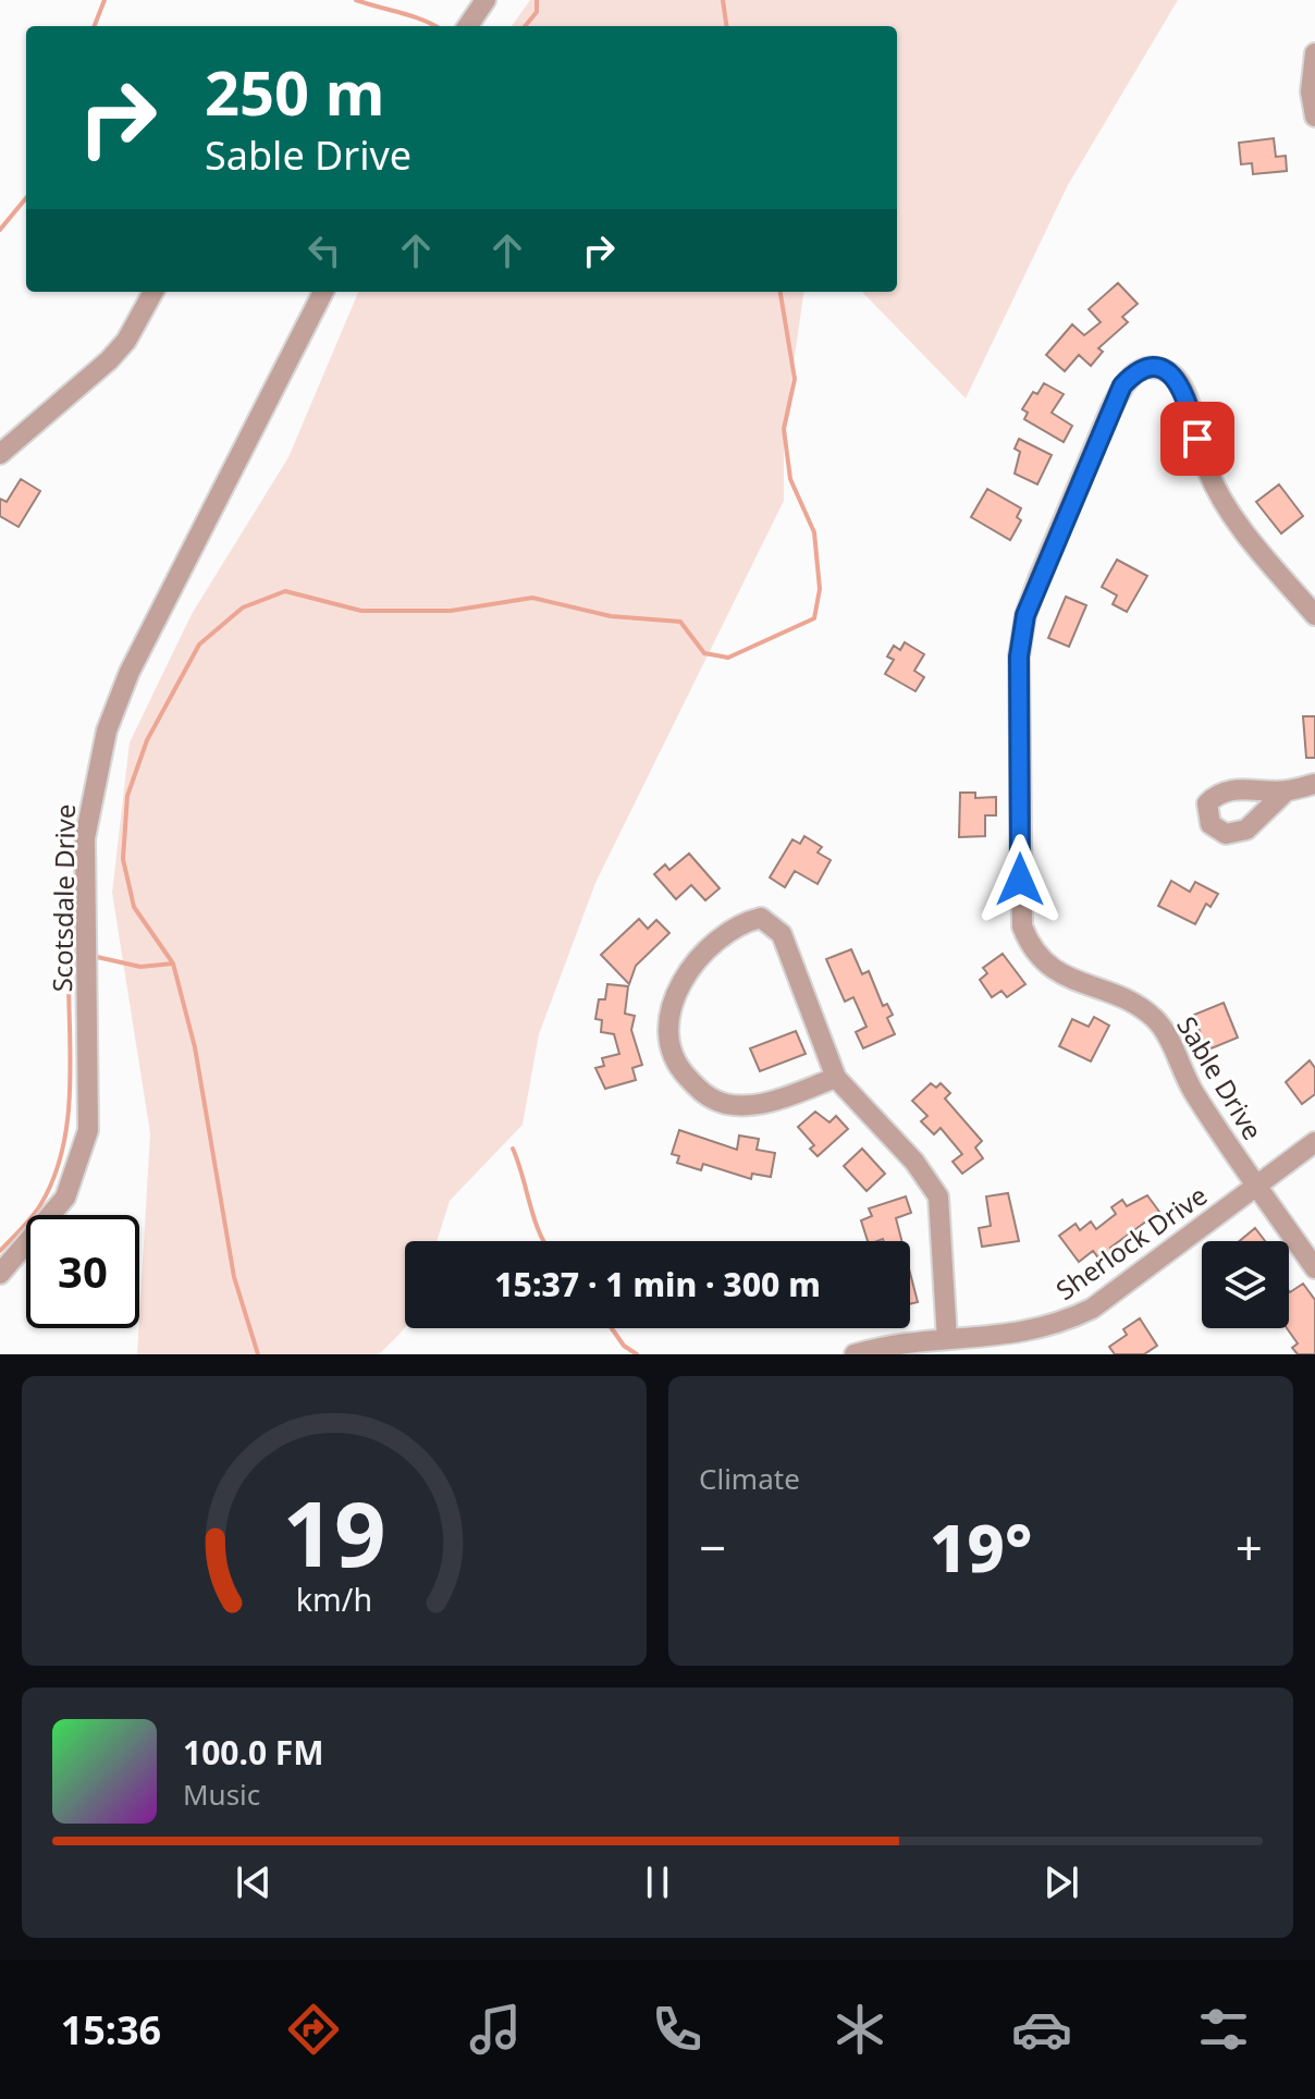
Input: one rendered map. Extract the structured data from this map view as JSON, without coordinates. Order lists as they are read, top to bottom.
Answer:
{
  "streets": {
    "street": ["Scotsdale Drive", "Sable Drive", "Sherlock Drive"]
  },
  "crossings": [
    ["Sable Drive", "Sherlock Drive"]
  ],
  "page": {
    "turn": ["250 m", "Sable Drive"],
    "limit": "30",
    "trip": "15:37 · 1 min · 300 m",
    "tile": "Climate",
    "heat": ["−", "19°", "+"],
    "song": ["100.0 FM", "Music"],
    "tabs": "15:36",
    "gauge": ["19", "km/h"]
  }
}
